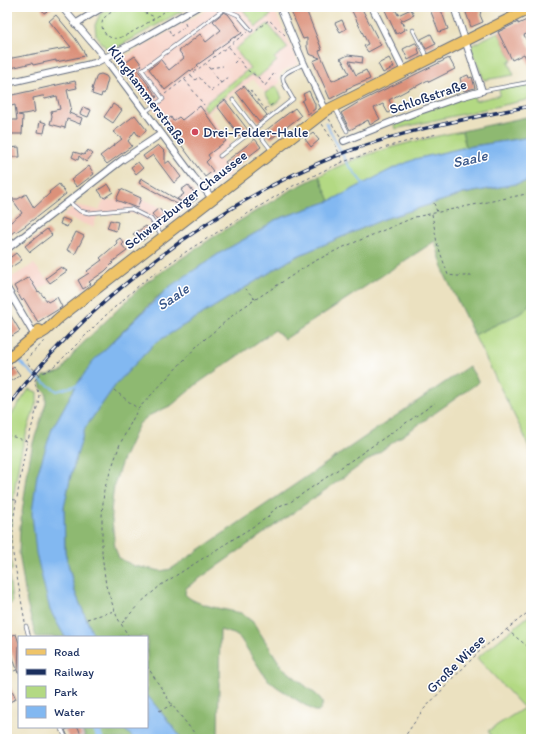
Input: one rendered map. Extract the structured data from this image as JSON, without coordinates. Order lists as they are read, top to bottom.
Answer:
{
  "streets": {
    "main road": ["Schwarzburger Chaussee"],
    "street": ["Klinghammerstraße", "Schloßstraße"],
    "path": ["Große Wiese"]
  },
  "crossings": [
    ["Klinghammerstraße", "Schwarzburger Chaussee"],
    ["Schloßstraße", "Schwarzburger Chaussee"]
  ],
  "water": ["Saale"],
  "places": ["Drei-Felder-Halle"],
  "legend": [
    "Road",
    "Railway",
    "Park",
    "Water"
  ]
}
